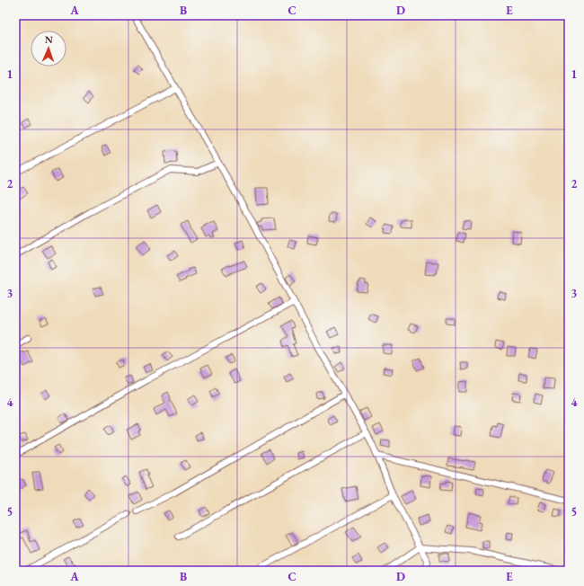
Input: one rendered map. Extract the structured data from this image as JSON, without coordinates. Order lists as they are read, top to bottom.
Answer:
{
  "north": "top",
  "grid": {
    "columns": [
      "A",
      "B",
      "C",
      "D",
      "E"
    ],
    "rows": [
      "1",
      "2",
      "3",
      "4",
      "5"
    ]
  }
}
